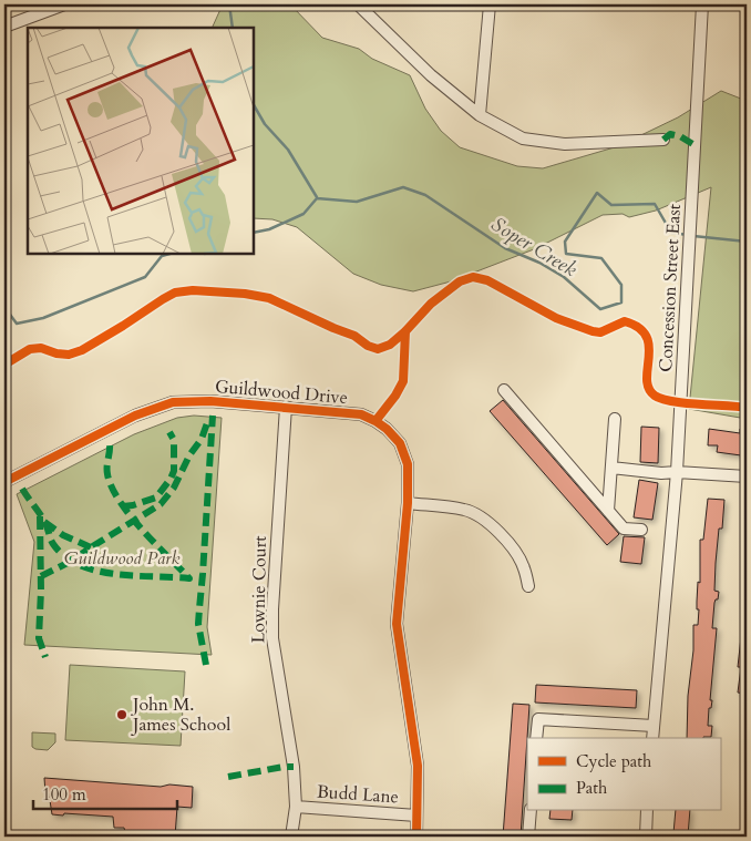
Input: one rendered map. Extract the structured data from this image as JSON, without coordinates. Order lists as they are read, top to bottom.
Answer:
{
  "streets": {
    "street": [
      "Concession Street East",
      "Guildwood Drive",
      "Lownie Court",
      "Budd Lane"
    ]
  },
  "crossings": [
    ["Guildwood Drive", "Lownie Court"],
    ["Guildwood Drive", "Budd Lane"],
    ["Lownie Court", "Budd Lane"]
  ],
  "water": ["Soper Creek"],
  "parks": ["Guildwood Park"],
  "places": ["John M. James School"],
  "legend": ["Cycle path", "Path"],
  "scale_bar": "100 m"
}
